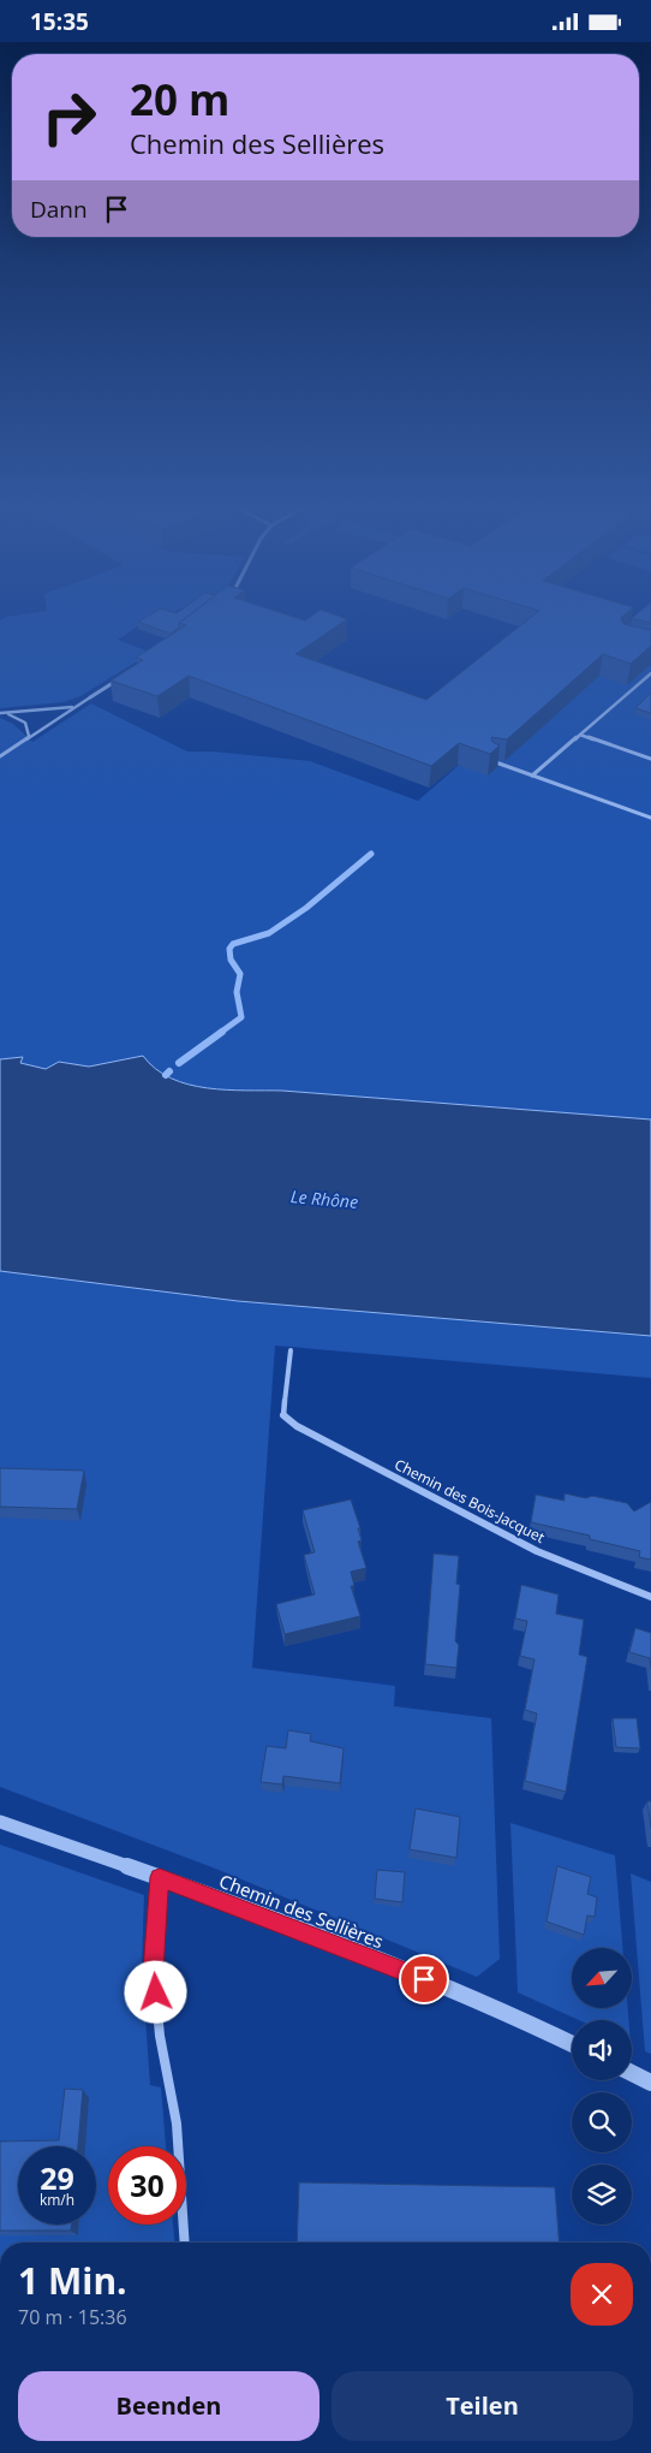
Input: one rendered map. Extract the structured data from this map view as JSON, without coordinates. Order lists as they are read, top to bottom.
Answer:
{
  "streets": {
    "street": ["Chemin des Bois-Jacquet", "Chemin des Sellières"]
  },
  "water": ["Le Rhône"],
  "north": "bottom left",
  "page": {
    "status": "15:35",
    "turn": ["20 m", "Chemin des Sellières"],
    "then": "Dann",
    "speed": "29 km/h",
    "limit": "30",
    "heading": ["1 Min.", "70 m · 15:36"],
    "buttons": ["Beenden", "Teilen"]
  }
}
